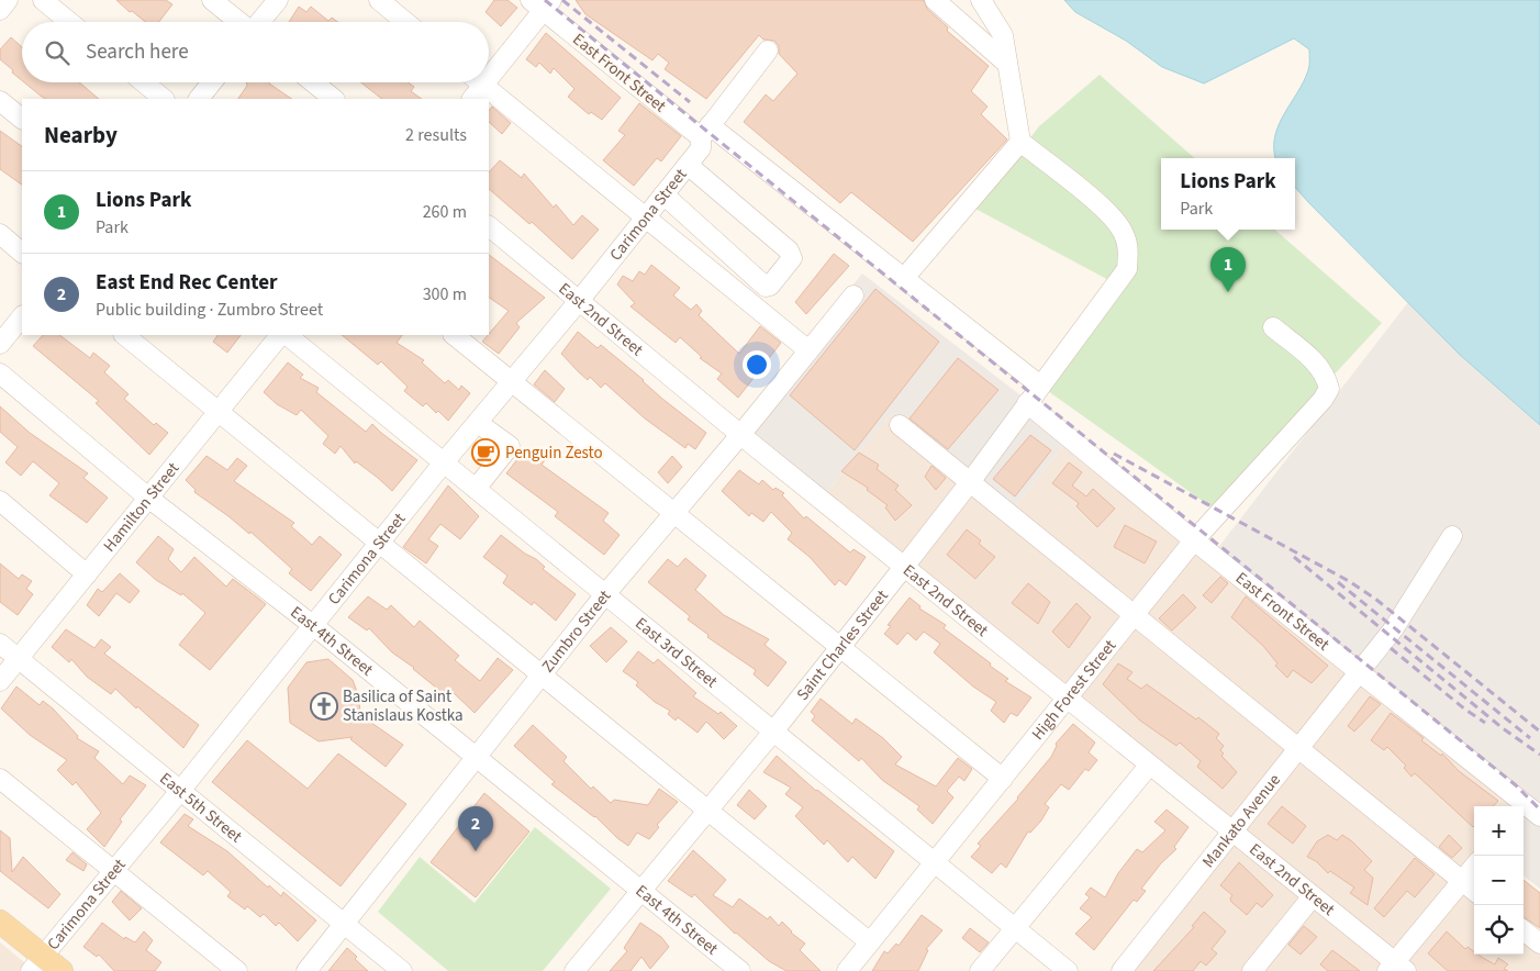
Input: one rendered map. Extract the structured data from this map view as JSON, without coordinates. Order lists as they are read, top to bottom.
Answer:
{
  "streets": {
    "street": [
      "East Front Street",
      "Carimona Street",
      "East 2nd Street",
      "Hamilton Street",
      "Zumbro Street",
      "East 4th Street",
      "Saint Charles Street",
      "East 3rd Street",
      "High Forest Street",
      "East 5th Street",
      "Mankato Avenue"
    ]
  },
  "crossings": [
    ["East Front Street", "Carimona Street"],
    ["East Front Street", "Saint Charles Street"],
    ["East Front Street", "High Forest Street"],
    ["East Front Street", "Mankato Avenue"],
    ["Carimona Street", "East 2nd Street"],
    ["Carimona Street", "East 4th Street"],
    ["Carimona Street", "East 3rd Street"],
    ["Carimona Street", "East 5th Street"],
    ["East 2nd Street", "Zumbro Street"],
    ["East 2nd Street", "Saint Charles Street"],
    ["East 2nd Street", "High Forest Street"],
    ["East 2nd Street", "Mankato Avenue"],
    ["Hamilton Street", "East 4th Street"],
    ["Hamilton Street", "East 5th Street"],
    ["Zumbro Street", "East 4th Street"],
    ["Zumbro Street", "East 3rd Street"],
    ["Zumbro Street", "East 5th Street"],
    ["East 4th Street", "Saint Charles Street"],
    ["Saint Charles Street", "East 3rd Street"],
    ["East 3rd Street", "High Forest Street"]
  ],
  "places": {
    "cafe": ["Penguin Zesto"],
    "church": ["Basilica of Saint Stanislaus Kostka"]
  },
  "page": {
    "search": "Search here",
    "heading": ["Nearby", "2 results"],
    "popup": ["Lions Park", "Park"],
    "list": [
      {
        "mark": "1",
        "name": "Lions Park",
        "note": "Park",
        "value": "260 m"
      },
      {
        "mark": "2",
        "name": "East End Rec Center",
        "note": "Public building · Zumbro Street",
        "value": "300 m"
      }
    ],
    "pins": ["1", "2"],
    "map_buttons": ["+", "−"]
  }
}
